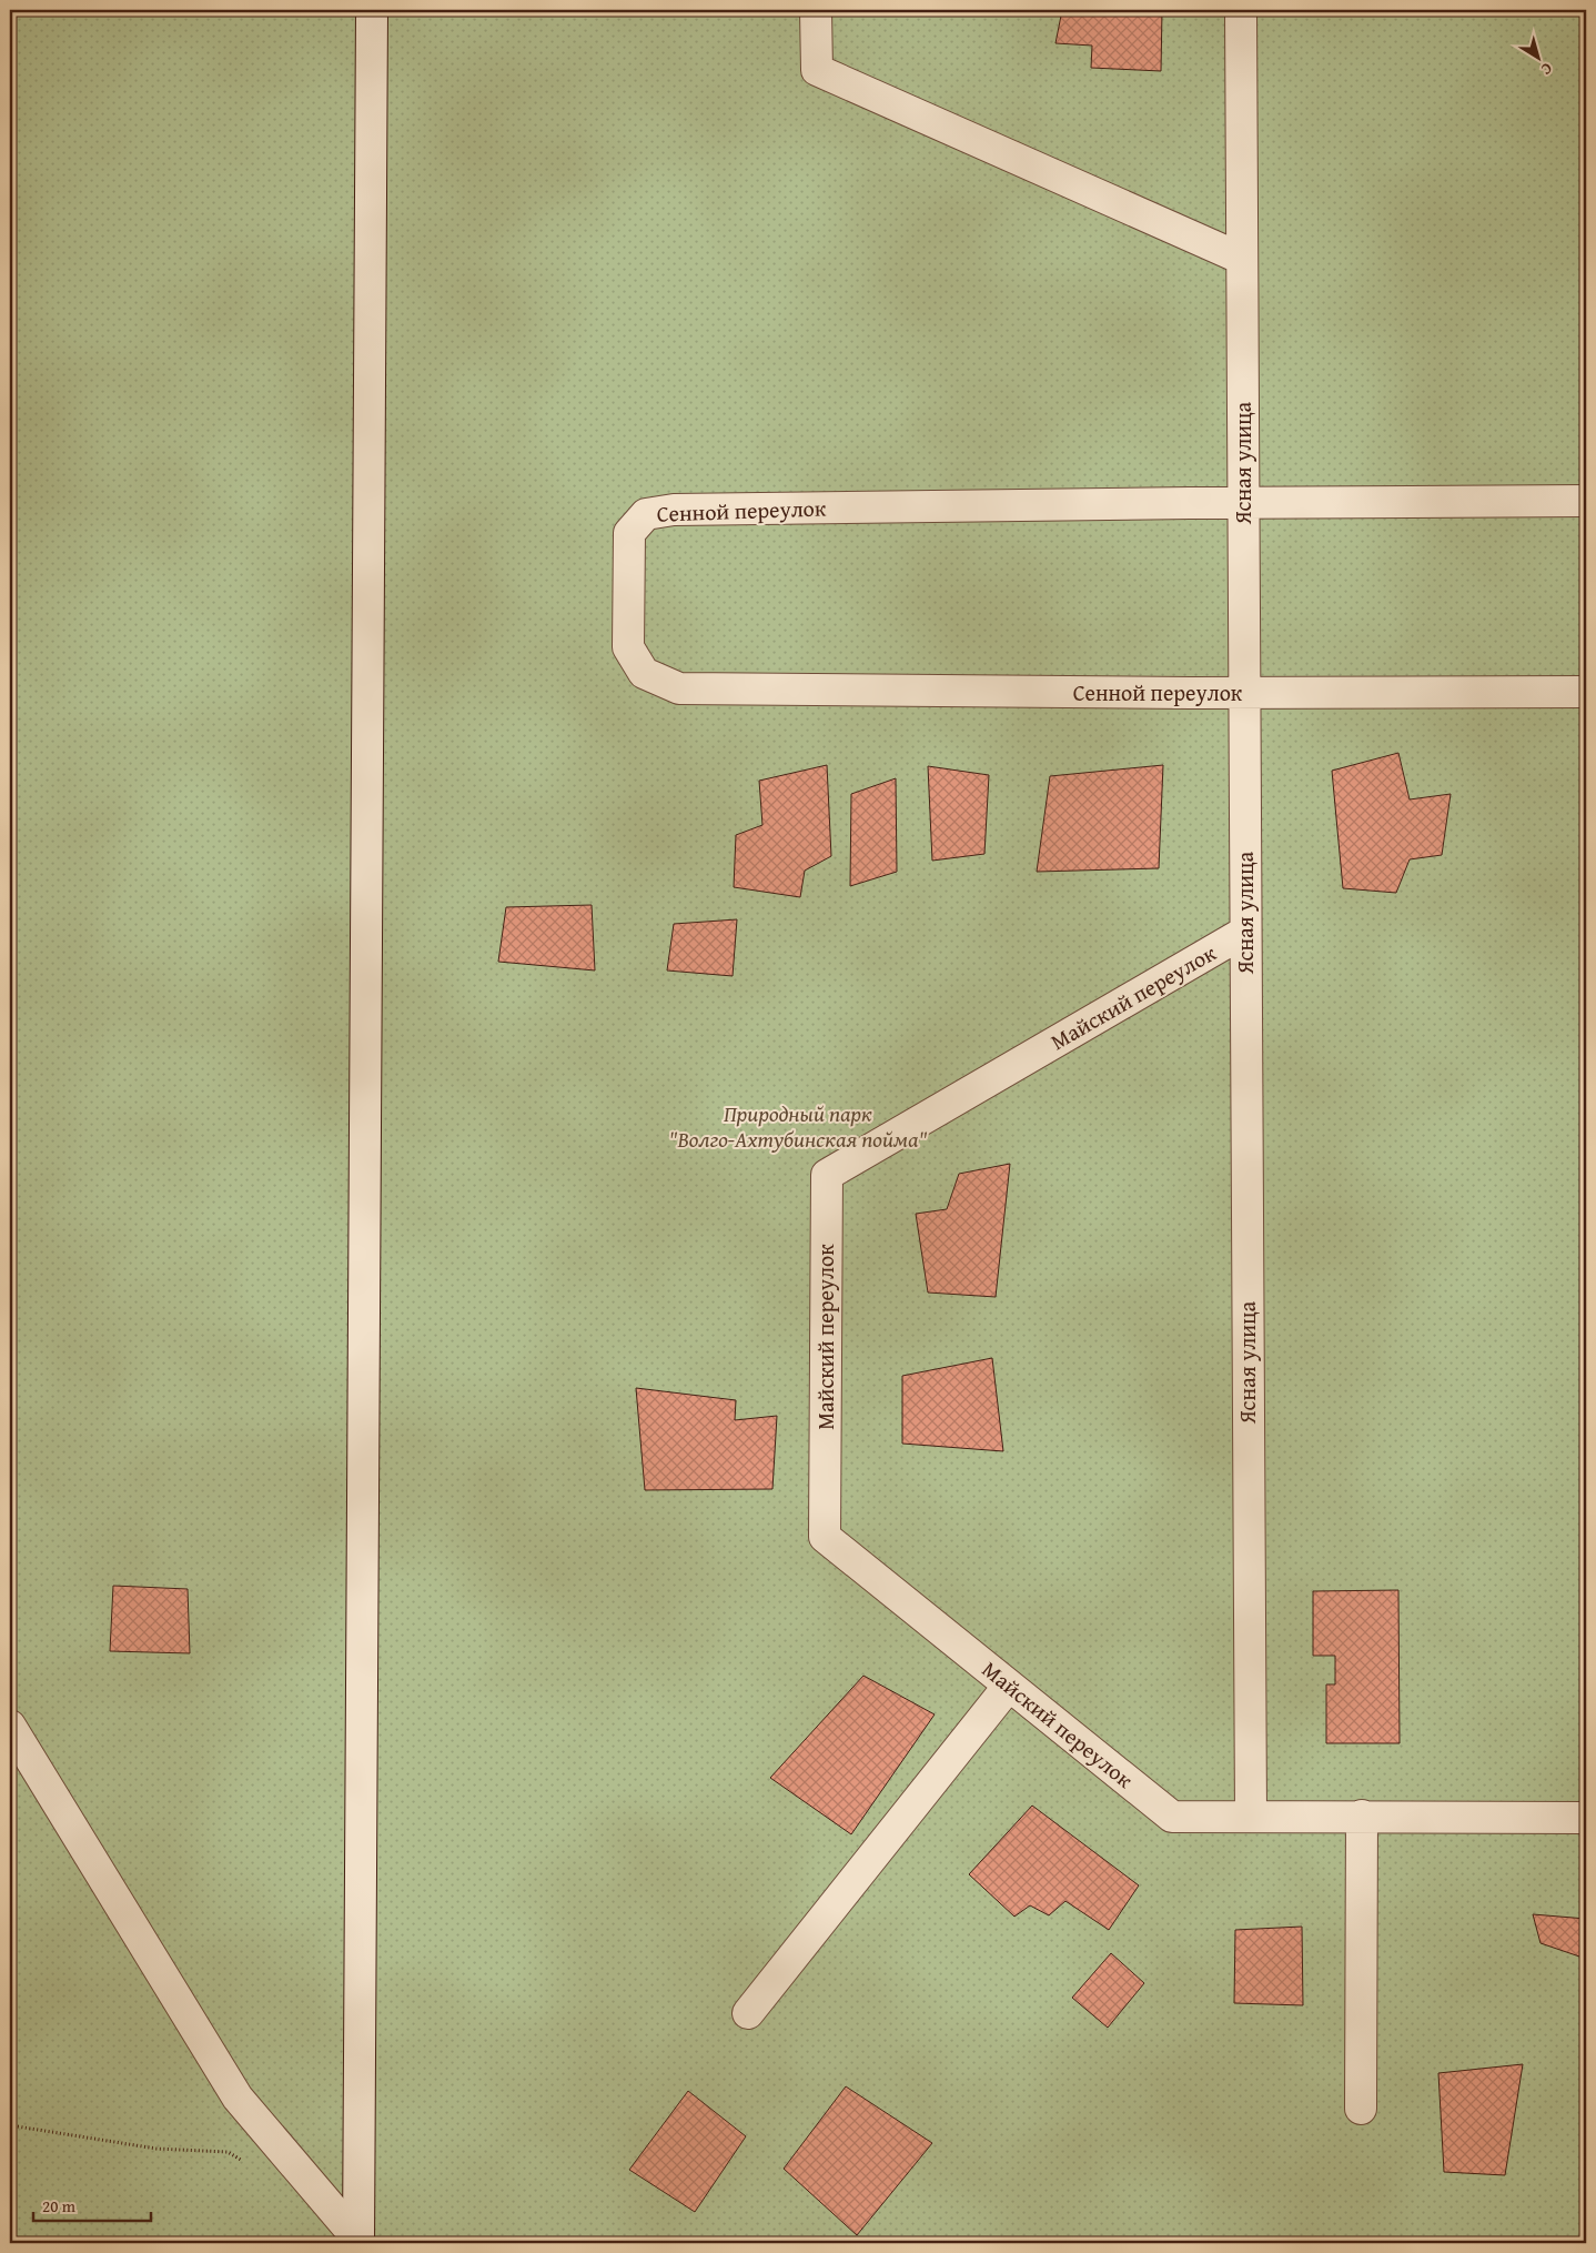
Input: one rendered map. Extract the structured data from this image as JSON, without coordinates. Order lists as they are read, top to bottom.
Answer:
{
  "streets": {
    "street": ["Ясная улица", "Сенной переулок", "Майский переулок"]
  },
  "crossings": [
    ["Ясная улица", "Сенной переулок"],
    ["Ясная улица", "Майский переулок"]
  ],
  "parks": ["Природный парк \"Волго-Ахтубинская пойма\""],
  "scale_bar": "20 m",
  "north": "bottom right"
}
